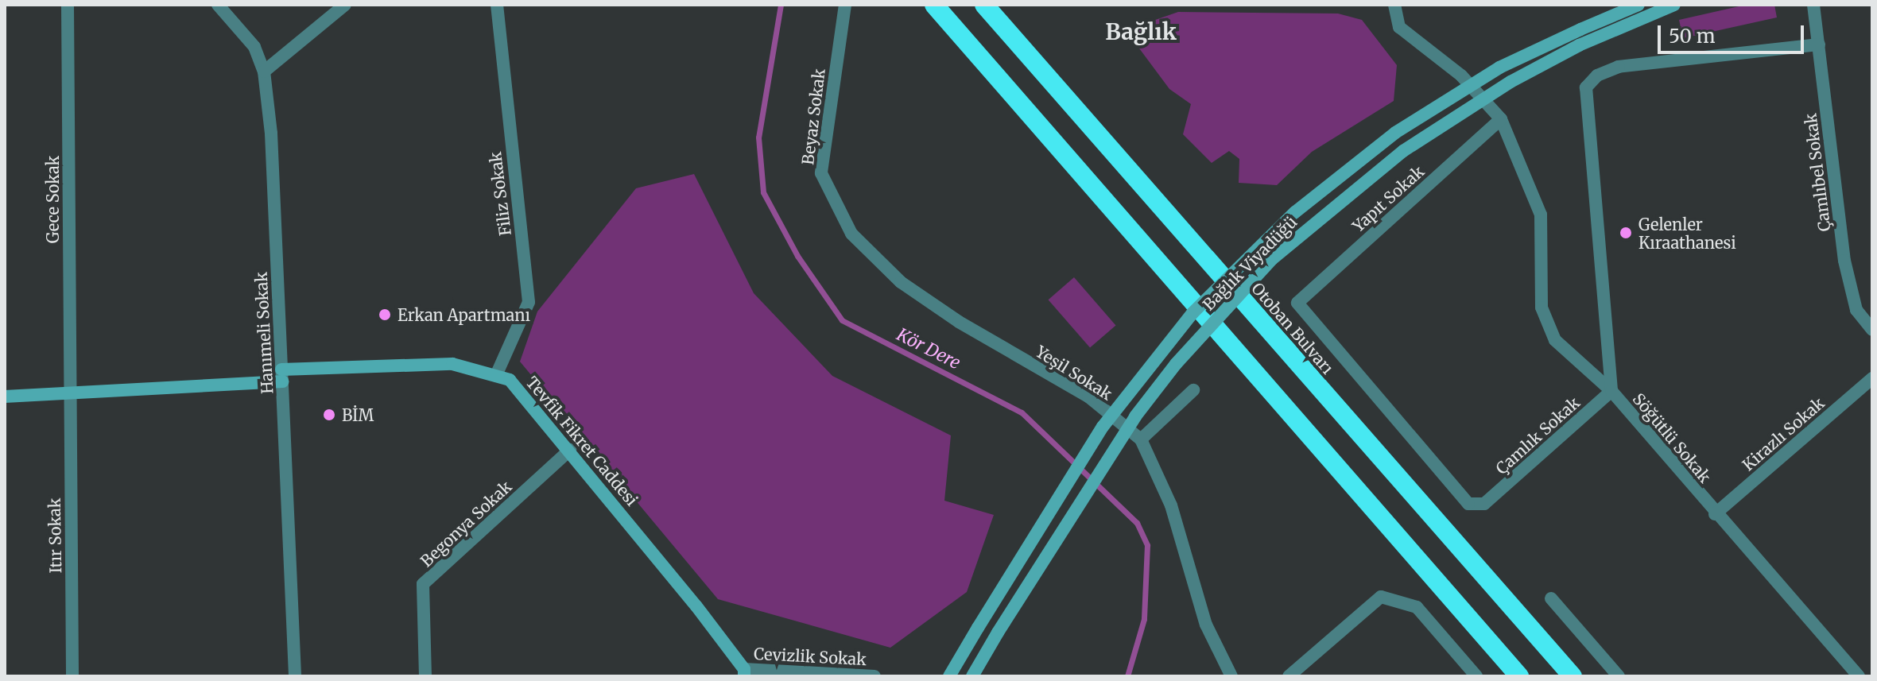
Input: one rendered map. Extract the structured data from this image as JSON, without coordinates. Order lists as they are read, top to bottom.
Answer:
{
  "streets": {
    "highway": ["Otoban Bulvarı"],
    "street": [
      "Beyaz Sokak",
      "Çamlıbel Sokak",
      "Filiz Sokak",
      "Yapıt Sokak",
      "Gece Sokak",
      "Bağlık Viyadüğü",
      "Hanımeli Sokak",
      "Yeşil Sokak",
      "Kirazlı Sokak",
      "Çamlık Sokak",
      "Söğütlü Sokak",
      "Tevfik Fikret Caddesi",
      "Begonya Sokak",
      "Itır Sokak",
      "Cevizlik Sokak"
    ]
  },
  "crossings": [
    ["Beyaz Sokak", "Yeşil Sokak"],
    ["Çamlıbel Sokak", "Söğütlü Sokak"],
    ["Filiz Sokak", "Tevfik Fikret Caddesi"],
    ["Yapıt Sokak", "Çamlık Sokak"],
    ["Gece Sokak", "Tevfik Fikret Caddesi"],
    ["Gece Sokak", "Itır Sokak"],
    ["Hanımeli Sokak", "Tevfik Fikret Caddesi"],
    ["Kirazlı Sokak", "Söğütlü Sokak"],
    ["Çamlık Sokak", "Söğütlü Sokak"],
    ["Tevfik Fikret Caddesi", "Begonya Sokak"],
    ["Tevfik Fikret Caddesi", "Itır Sokak"],
    ["Tevfik Fikret Caddesi", "Cevizlik Sokak"]
  ],
  "districts": ["Bağlık"],
  "water": ["Kör Dere"],
  "places": ["Gelenler Kıraathanesi", "Erkan Apartmanı", "BİM"],
  "scale_bar": "50 m"
}
